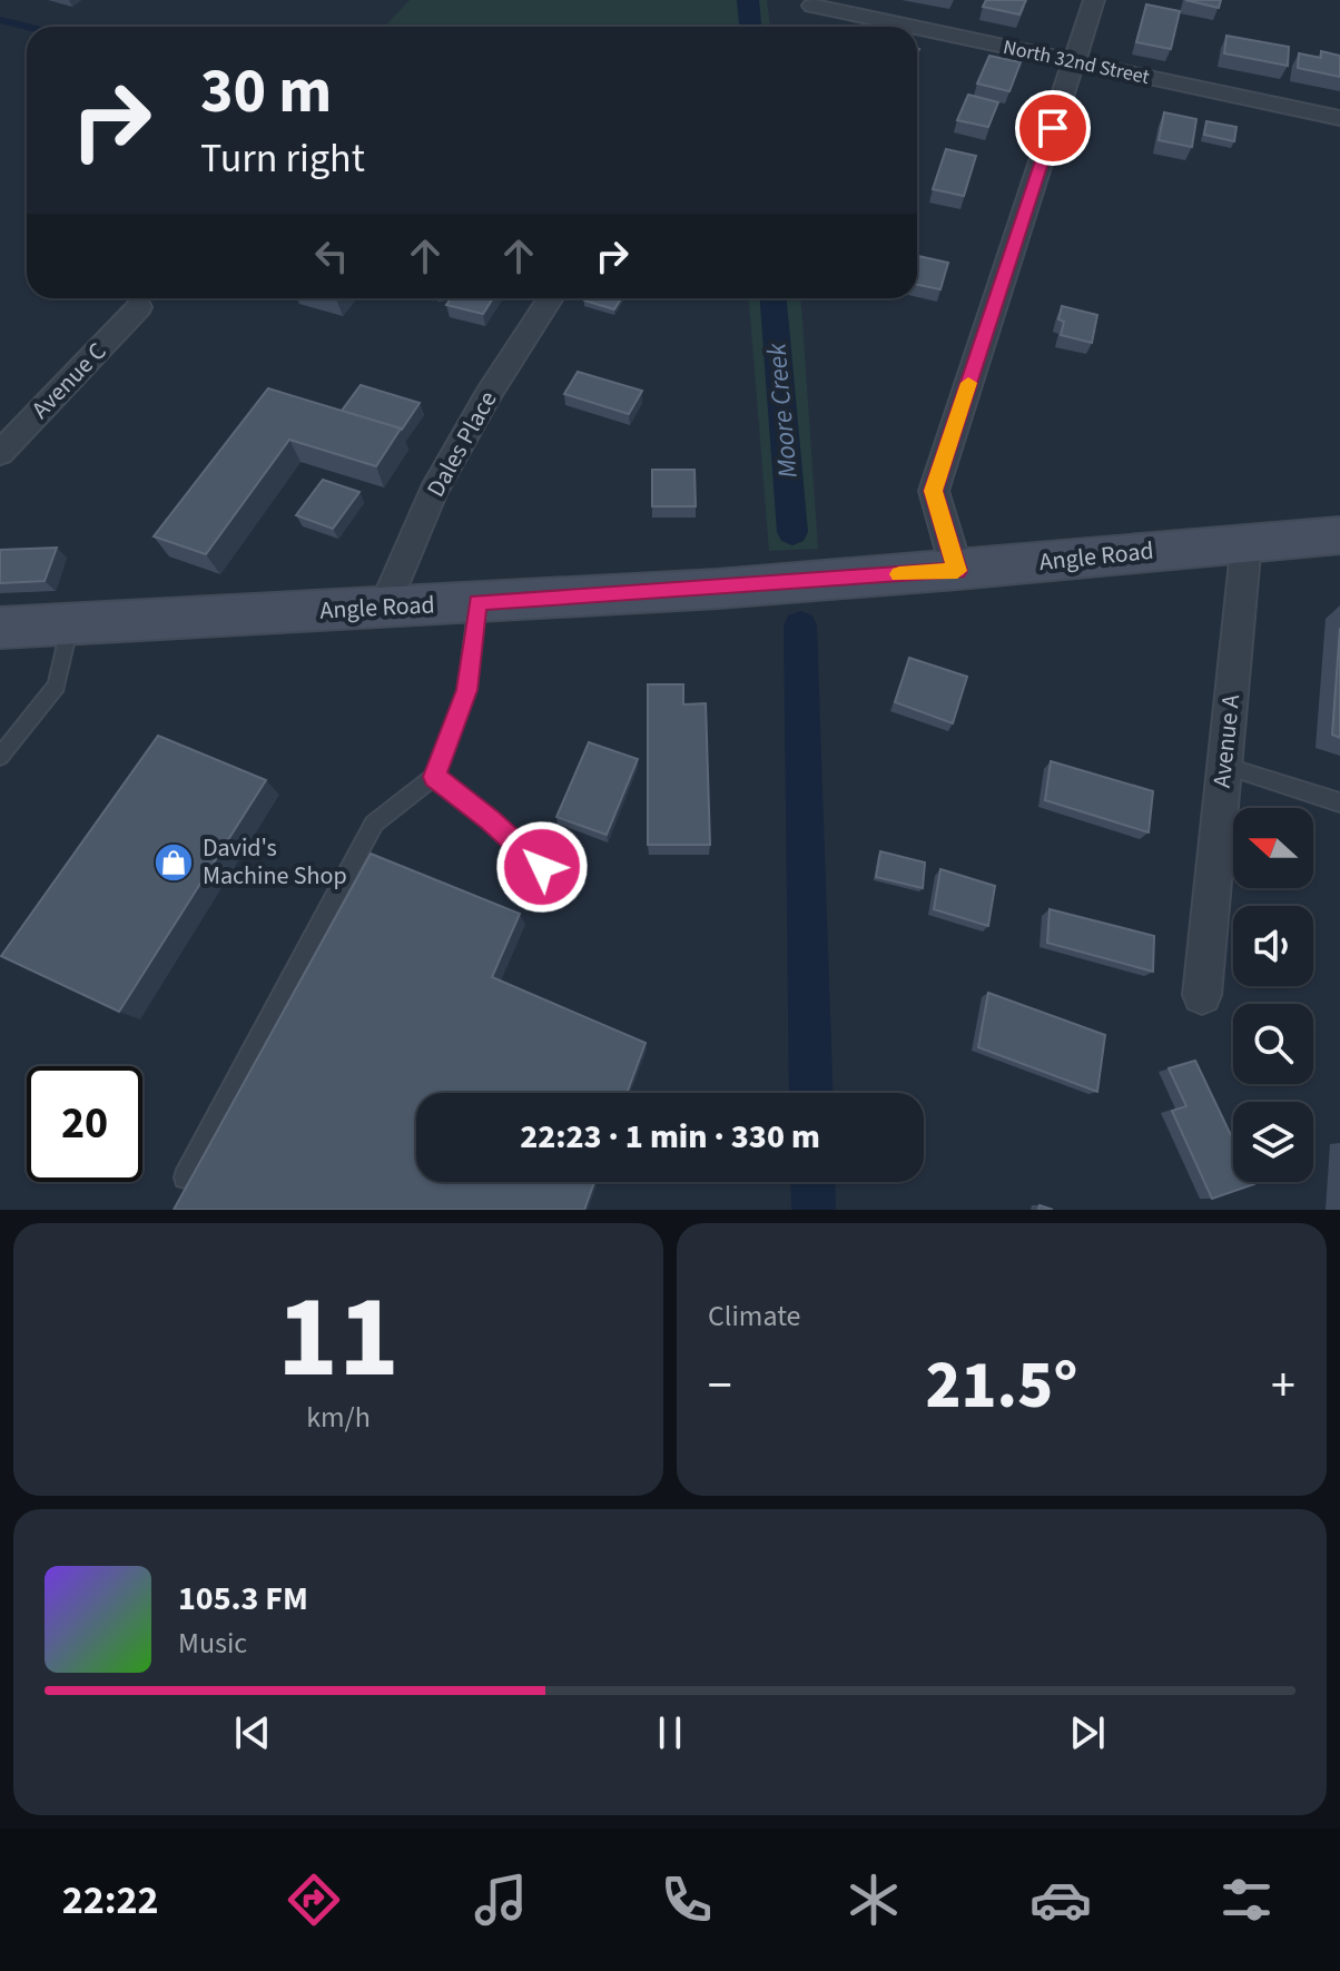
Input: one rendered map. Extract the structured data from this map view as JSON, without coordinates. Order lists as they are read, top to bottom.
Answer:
{
  "streets": {
    "main road": ["Angle Road"],
    "street": [
      "North 32nd Street",
      "Avenue C",
      "Dales Place",
      "Avenue A"
    ]
  },
  "crossings": [
    ["Dales Place", "Angle Road"],
    ["Angle Road", "Avenue A"]
  ],
  "water": ["Moore Creek"],
  "places": {
    "shop": ["David's Machine Shop"]
  },
  "north": "left",
  "page": {
    "turn": ["30 m", "Turn right"],
    "limit": "20",
    "trip": "22:23 · 1 min · 330 m",
    "tile": [
      ["11", "km/h"],
      "Climate"
    ],
    "heat": ["−", "21.5°", "+"],
    "song": ["105.3 FM", "Music"],
    "tabs": "22:22"
  }
}
